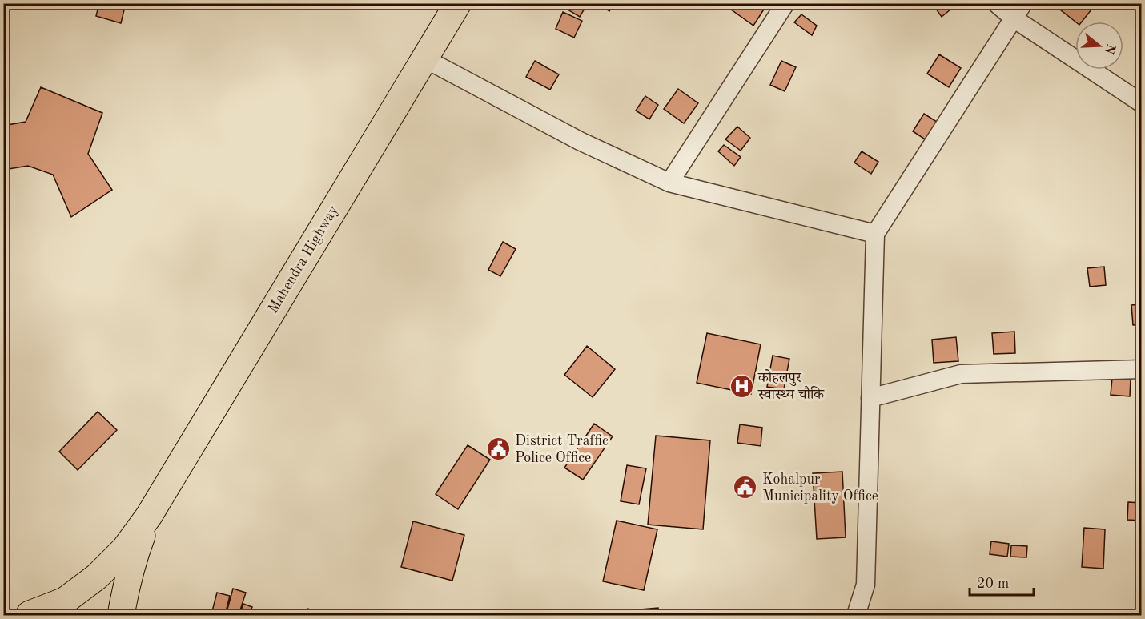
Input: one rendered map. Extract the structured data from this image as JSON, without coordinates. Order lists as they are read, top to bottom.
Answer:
{
  "streets": {
    "highway": ["Mahendra Highway"]
  },
  "places": {
    "hospital": ["कोहलपुर स्वास्थ्य चौकि"],
    "public building": ["District Traffic Police Office", "Kohalpur Municipality Office"]
  },
  "scale_bar": "20 m",
  "north": "right"
}
